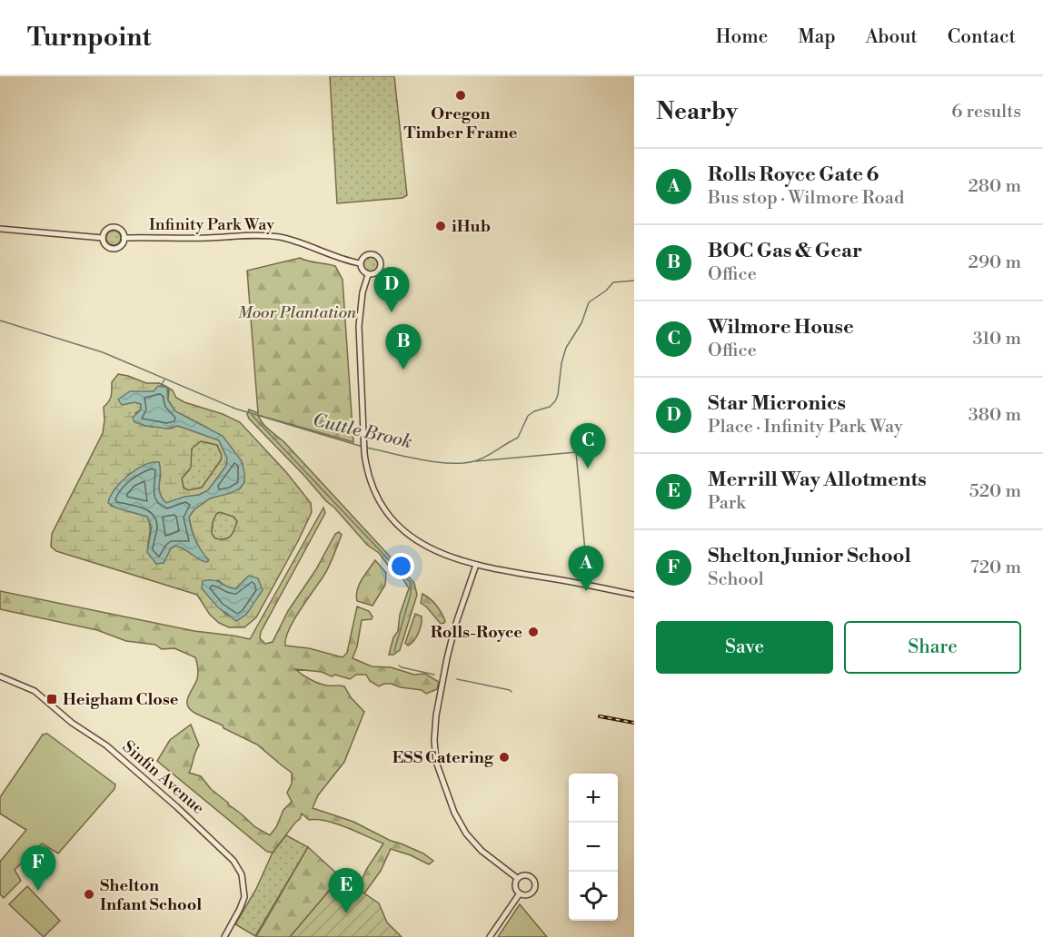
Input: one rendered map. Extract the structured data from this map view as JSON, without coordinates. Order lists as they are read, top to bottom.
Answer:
{
  "streets": {
    "street": ["Infinity Park Way", "Sinfin Avenue"]
  },
  "water": ["Cuttle Brook"],
  "parks": ["Moor Plantation"],
  "places": {
    "other": [
      "Oregon Timber Frame",
      "iHub",
      "Rolls-Royce",
      "ESS Catering",
      "Shelton Infant School"
    ],
    "transit": ["Heigham Close"]
  },
  "page": {
    "header": "Turnpoint",
    "nav": [
      "Home",
      "Map",
      "About",
      "Contact"
    ],
    "heading": ["Nearby", "6 results"],
    "list": [
      {
        "mark": "A",
        "name": "Rolls Royce Gate 6",
        "note": "Bus stop · Wilmore Road",
        "value": "280 m"
      },
      {
        "mark": "B",
        "name": "BOC Gas & Gear",
        "note": "Office",
        "value": "290 m"
      },
      {
        "mark": "C",
        "name": "Wilmore House",
        "note": "Office",
        "value": "310 m"
      },
      {
        "mark": "D",
        "name": "Star Micronics",
        "note": "Place · Infinity Park Way",
        "value": "380 m"
      },
      {
        "mark": "E",
        "name": "Merrill Way Allotments",
        "note": "Park",
        "value": "520 m"
      },
      {
        "mark": "F",
        "name": "Shelton Junior School",
        "note": "School",
        "value": "720 m"
      }
    ],
    "pins": [
      "D",
      "B",
      "C",
      "A",
      "F",
      "E"
    ],
    "buttons": ["Save", "Share"],
    "map_buttons": ["+", "−"]
  }
}
